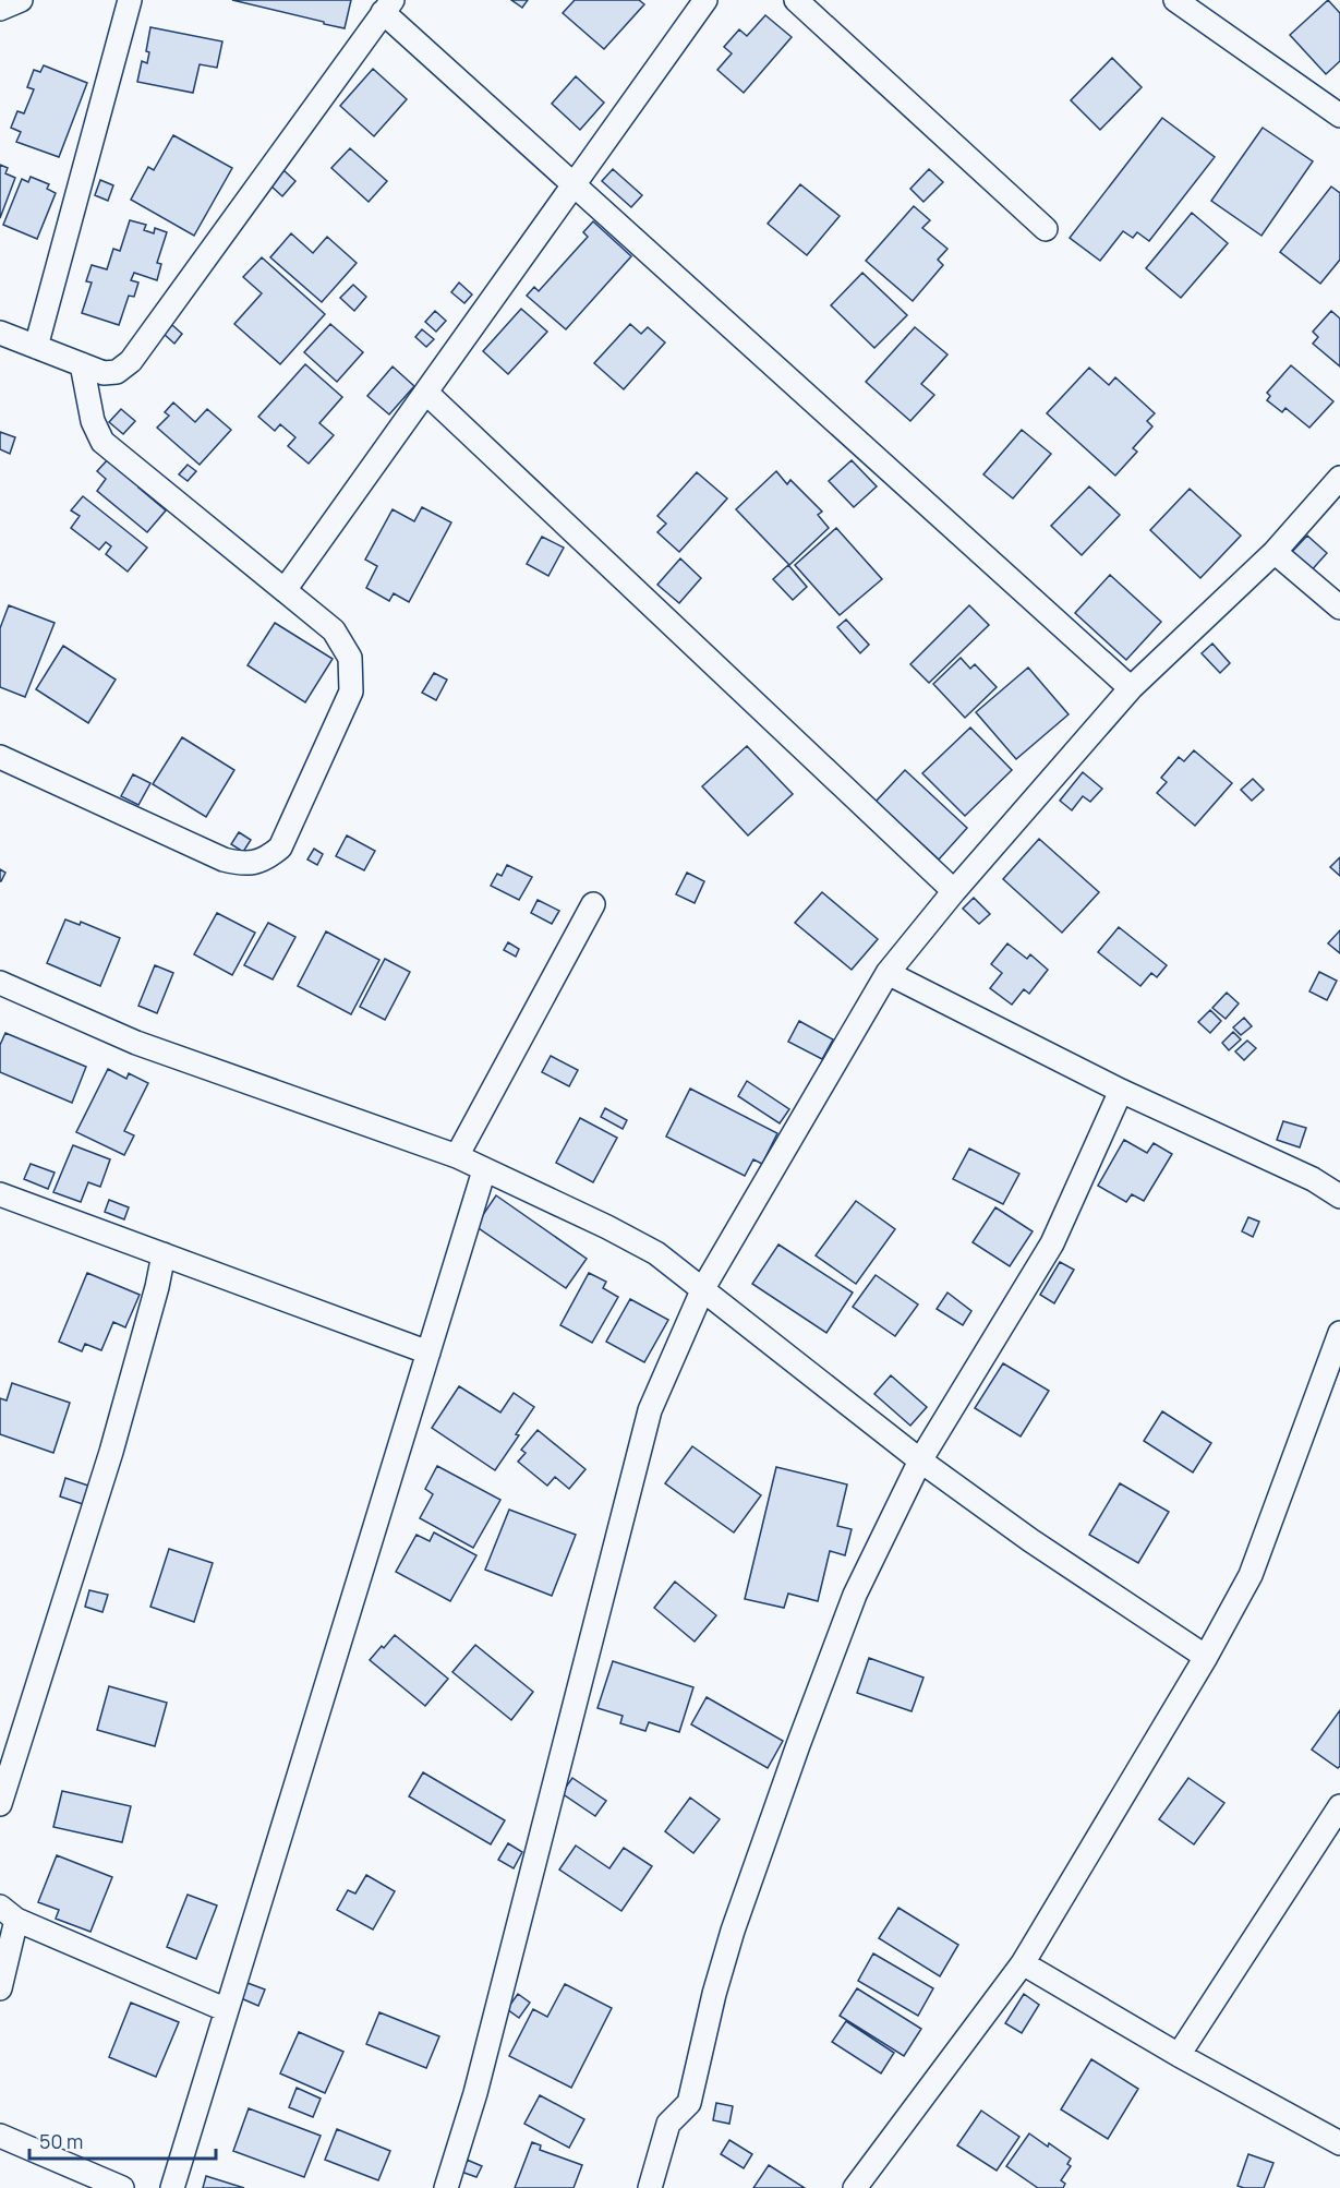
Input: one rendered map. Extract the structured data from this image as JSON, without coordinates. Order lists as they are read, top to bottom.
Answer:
{
  "scale_bar": "50 m"
}
